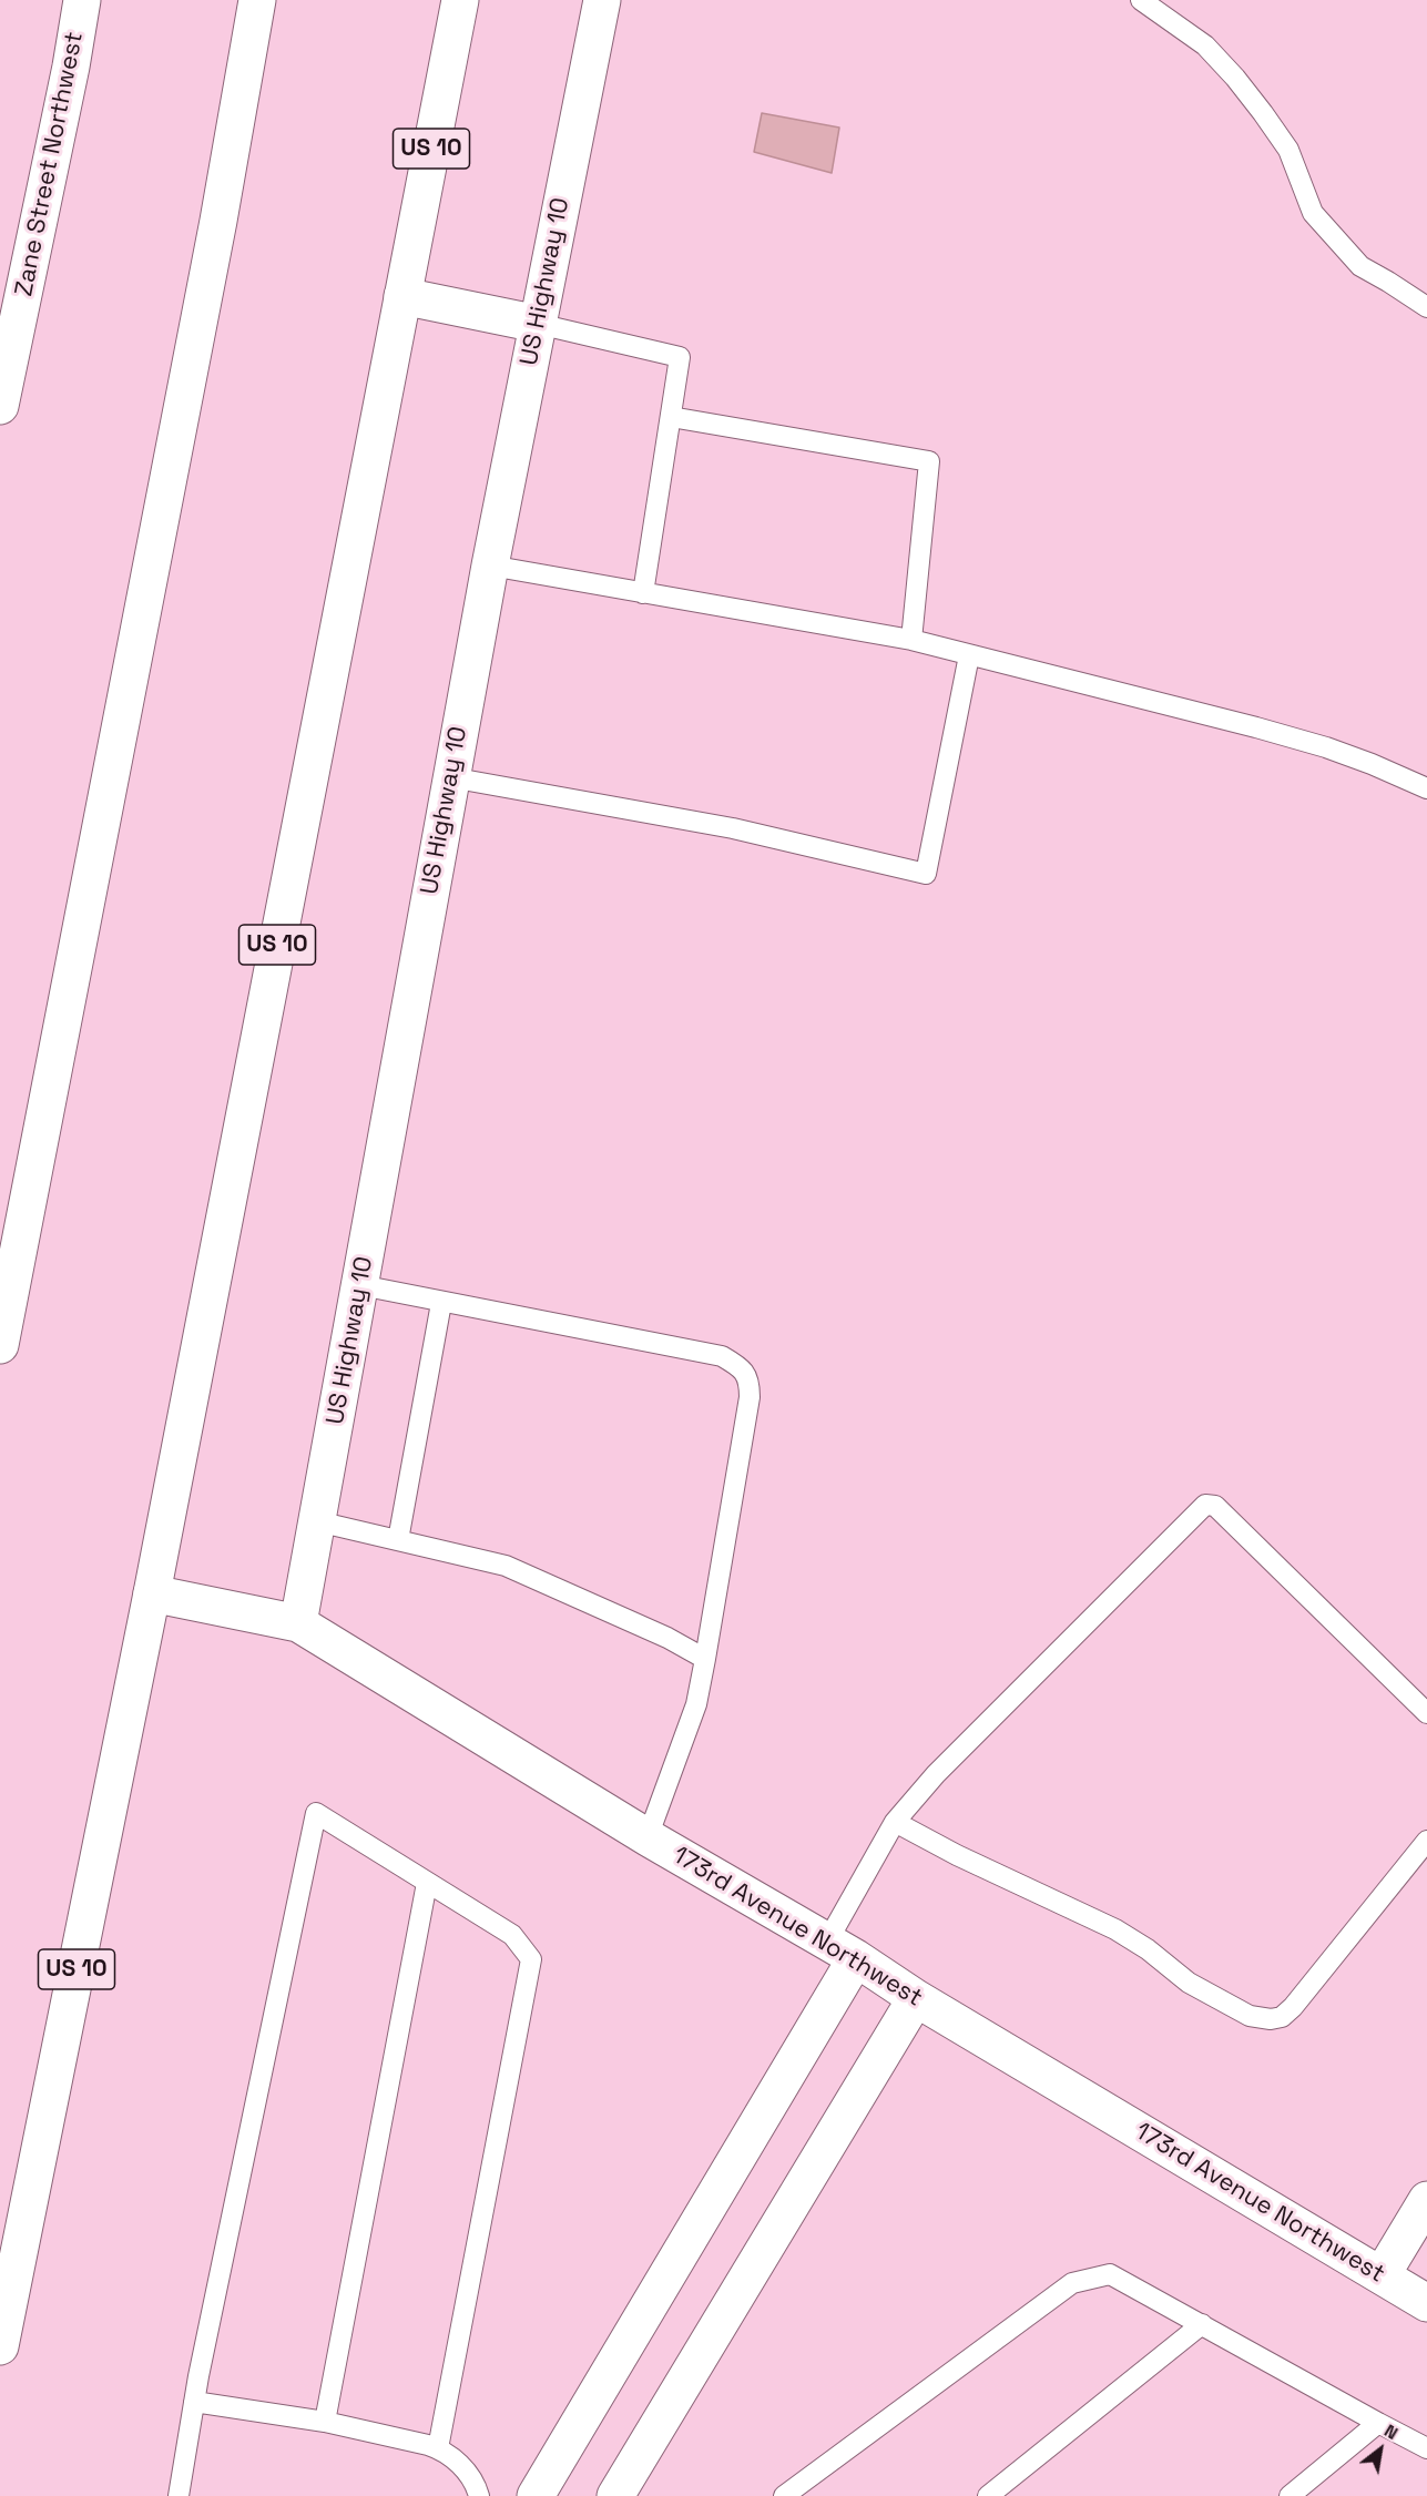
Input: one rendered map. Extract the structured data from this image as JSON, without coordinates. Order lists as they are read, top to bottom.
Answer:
{
  "streets": {
    "main road": [
      "US 10",
      "Zane Street Northwest",
      "US Highway 10",
      "173rd Avenue Northwest"
    ]
  },
  "crossings": [
    ["US 10", "173rd Avenue Northwest"],
    ["US Highway 10", "173rd Avenue Northwest"]
  ],
  "north": "top right"
}
